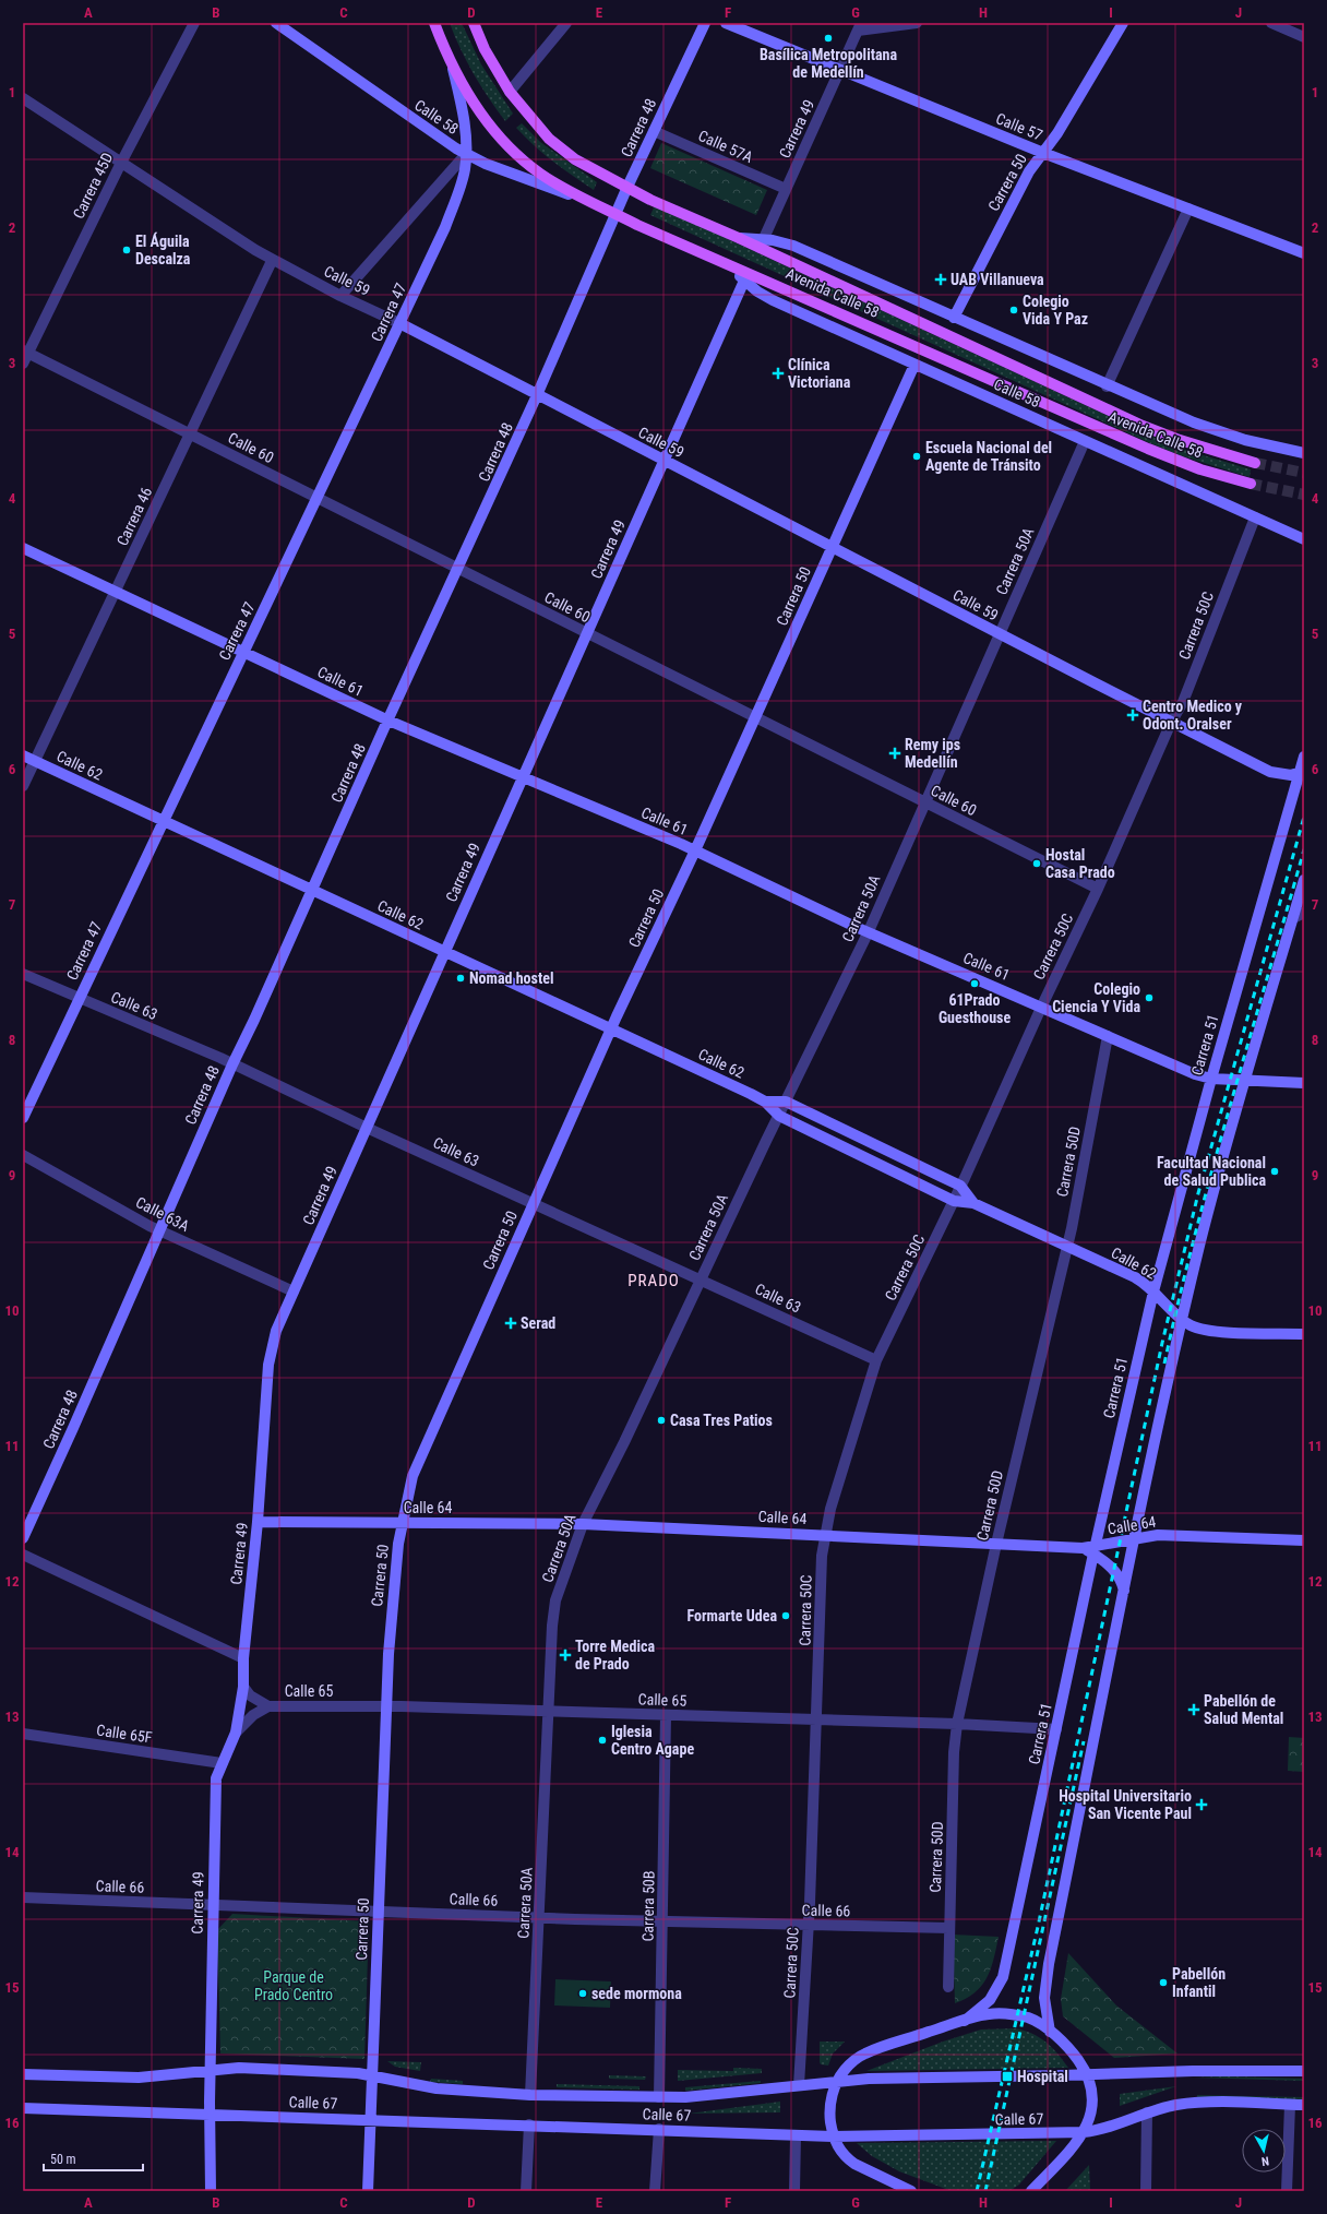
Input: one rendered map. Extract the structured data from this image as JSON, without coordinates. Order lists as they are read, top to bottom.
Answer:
{
  "streets": {
    "main road": [
      "Calle 58",
      "Calle 57",
      "Carrera 48",
      "Carrera 49",
      "Carrera 50",
      "Calle 59",
      "Avenida Calle 58",
      "Carrera 47",
      "Calle 61",
      "Calle 62",
      "Carrera 51",
      "Calle 64",
      "Calle 67"
    ],
    "street": [
      "Calle 57A",
      "Carrera 45D",
      "Calle 60",
      "Carrera 46",
      "Carrera 50A",
      "Carrera 50C",
      "Calle 63",
      "Carrera 50D",
      "Calle 63A",
      "Calle 65",
      "Calle 65F",
      "Calle 66",
      "Carrera 50B"
    ]
  },
  "crossings": [
    ["Calle 58", "Carrera 49"],
    ["Calle 58", "Carrera 50"],
    ["Calle 58", "Avenida Calle 58"],
    ["Calle 58", "Carrera 47"],
    ["Calle 58", "Carrera 50A"],
    ["Calle 58", "Carrera 50C"],
    ["Calle 57", "Carrera 49"],
    ["Calle 57", "Carrera 50"],
    ["Carrera 48", "Calle 57A"],
    ["Carrera 48", "Calle 59"],
    ["Carrera 48", "Avenida Calle 58"],
    ["Carrera 48", "Calle 60"],
    ["Carrera 48", "Calle 61"],
    ["Carrera 48", "Calle 62"],
    ["Carrera 48", "Calle 63"],
    ["Carrera 48", "Calle 63A"],
    ["Carrera 49", "Calle 57A"],
    ["Carrera 49", "Calle 59"],
    ["Carrera 49", "Avenida Calle 58"],
    ["Carrera 49", "Calle 60"],
    ["Carrera 49", "Calle 61"],
    ["Carrera 49", "Calle 62"],
    ["Carrera 49", "Calle 63"],
    ["Carrera 49", "Calle 63A"],
    ["Carrera 49", "Calle 64"],
    ["Carrera 49", "Calle 65"],
    ["Carrera 49", "Calle 65F"],
    ["Carrera 49", "Calle 66"],
    ["Carrera 49", "Calle 67"],
    ["Carrera 50", "Calle 59"],
    ["Carrera 50", "Calle 60"],
    ["Carrera 50", "Calle 61"],
    ["Carrera 50", "Calle 62"],
    ["Carrera 50", "Calle 63"],
    ["Carrera 50", "Calle 64"],
    ["Carrera 50", "Calle 65"],
    ["Carrera 50", "Calle 66"],
    ["Carrera 50", "Calle 67"],
    ["Carrera 45D", "Calle 59"],
    ["Carrera 45D", "Calle 60"],
    ["Calle 59", "Carrera 47"],
    ["Calle 59", "Carrera 46"],
    ["Calle 59", "Carrera 50A"],
    ["Calle 59", "Carrera 50C"],
    ["Calle 59", "Carrera 51"],
    ["Avenida Calle 58", "Carrera 47"],
    ["Carrera 47", "Calle 60"],
    ["Carrera 47", "Calle 61"],
    ["Carrera 47", "Calle 62"],
    ["Carrera 47", "Calle 63"],
    ["Calle 60", "Carrera 46"],
    ["Calle 60", "Carrera 50A"],
    ["Calle 60", "Carrera 50C"],
    ["Carrera 46", "Calle 61"],
    ["Carrera 46", "Calle 62"],
    ["Carrera 50A", "Calle 61"],
    ["Carrera 50A", "Calle 62"],
    ["Carrera 50A", "Calle 63"],
    ["Carrera 50A", "Calle 64"],
    ["Carrera 50A", "Calle 65"],
    ["Carrera 50A", "Calle 66"],
    ["Carrera 50A", "Calle 67"],
    ["Carrera 50C", "Calle 61"],
    ["Carrera 50C", "Calle 62"],
    ["Carrera 50C", "Calle 63"],
    ["Carrera 50C", "Calle 64"],
    ["Carrera 50C", "Calle 65"],
    ["Carrera 50C", "Calle 66"],
    ["Carrera 50C", "Calle 67"],
    ["Calle 61", "Carrera 51"],
    ["Calle 61", "Carrera 50D"],
    ["Calle 62", "Carrera 51"],
    ["Calle 62", "Carrera 50D"],
    ["Carrera 51", "Calle 64"],
    ["Carrera 51", "Calle 65"],
    ["Carrera 50D", "Calle 64"],
    ["Carrera 50D", "Calle 65"],
    ["Carrera 50D", "Calle 66"],
    ["Calle 65", "Carrera 50B"],
    ["Calle 66", "Carrera 50B"],
    ["Carrera 50B", "Calle 67"]
  ],
  "districts": ["PRADO"],
  "parks": ["Parque de Prado Centro"],
  "places": {
    "other": [
      "Basílica Metropolitana de Medellín",
      "El Águila Descalza",
      "Colegio Vida Y Paz",
      "Escuela Nacional del Agente de Tránsito",
      "Hostal Casa Prado",
      "Nomad hostel",
      "61Prado Guesthouse",
      "Colegio Ciencia Y Vida",
      "Facultad Nacional de Salud Publica",
      "Casa Tres Patios",
      "Formarte Udea",
      "Iglesia Centro Agape",
      "Pabellón Infantil",
      "sede mormona"
    ],
    "health": [
      "UAB Villanueva",
      "Clínica Victoriana",
      "Centro Medico y Odont. Oralser",
      "Remy ips Medellín",
      "Serad",
      "Torre Medica de Prado",
      "Pabellón de Salud Mental",
      "Hospital Universitario San Vicente Paul"
    ],
    "transit": ["Hospital"]
  },
  "scale_bar": "50 m",
  "north": "bottom",
  "grid": {
    "columns": [
      "A",
      "B",
      "C",
      "D",
      "E",
      "F",
      "G",
      "H",
      "I",
      "J"
    ],
    "rows": [
      "1",
      "2",
      "3",
      "4",
      "5",
      "6",
      "7",
      "8",
      "9",
      "10",
      "11",
      "12",
      "13",
      "14",
      "15",
      "16"
    ]
  }
}
